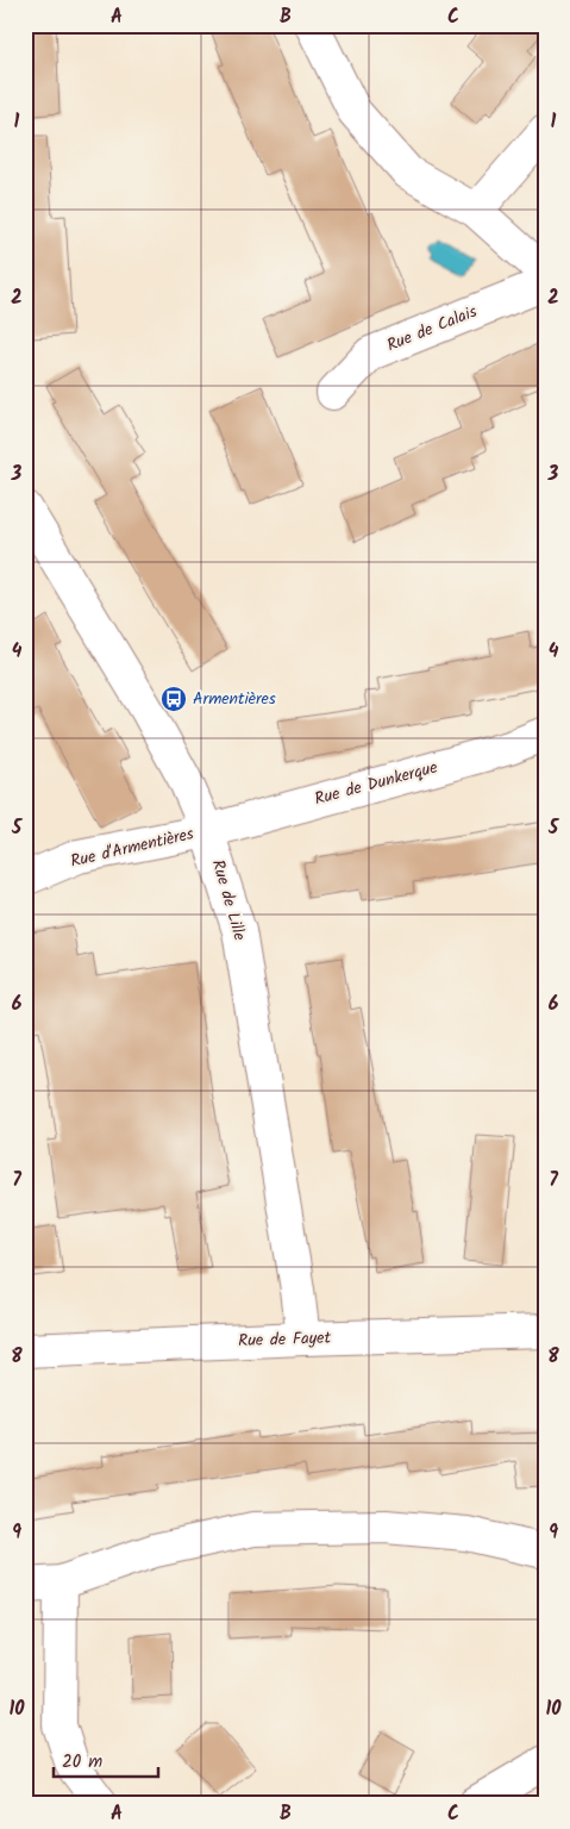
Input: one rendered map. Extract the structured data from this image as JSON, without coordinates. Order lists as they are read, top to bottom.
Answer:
{
  "streets": {
    "street": [
      "Rue de Calais",
      "Rue de Dunkerque",
      "Rue d'Armentières",
      "Rue de Lille",
      "Rue de Fayet"
    ]
  },
  "crossings": [
    ["Rue de Dunkerque", "Rue d'Armentières"],
    ["Rue de Dunkerque", "Rue de Lille"],
    ["Rue d'Armentières", "Rue de Lille"],
    ["Rue de Lille", "Rue de Fayet"]
  ],
  "places": {
    "bus stop": ["Armentières"]
  },
  "scale_bar": "20 m",
  "grid": {
    "columns": ["A", "B", "C"],
    "rows": [
      "1",
      "2",
      "3",
      "4",
      "5",
      "6",
      "7",
      "8",
      "9",
      "10"
    ]
  }
}
